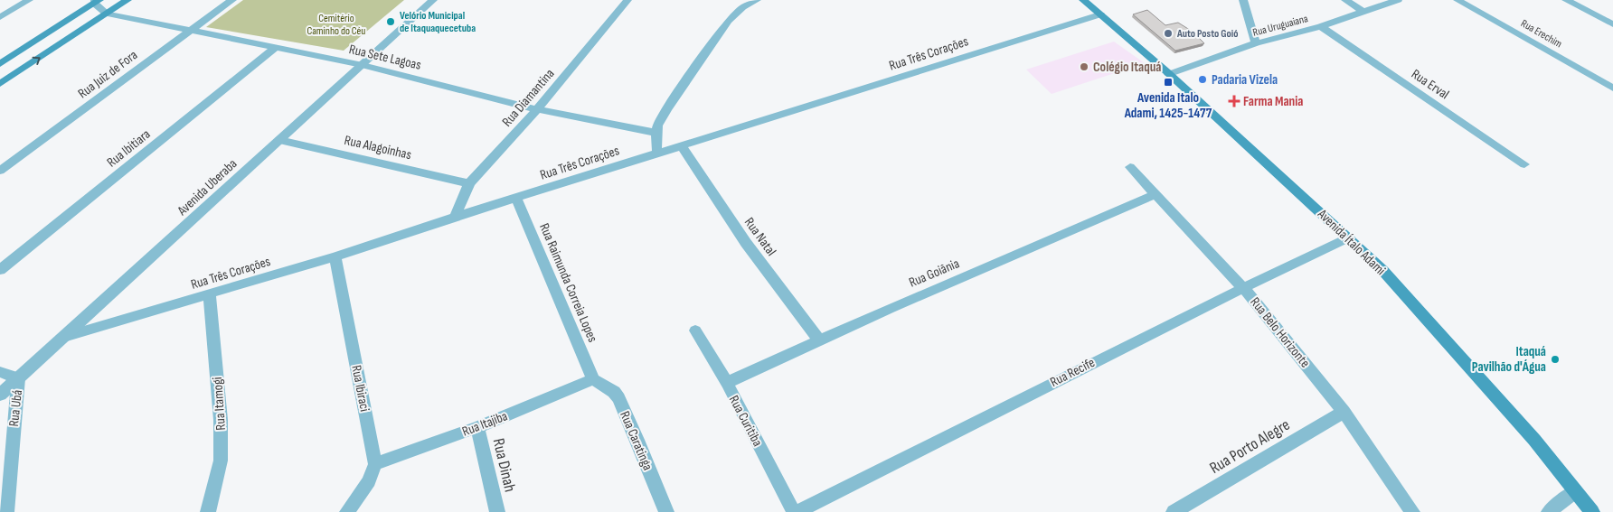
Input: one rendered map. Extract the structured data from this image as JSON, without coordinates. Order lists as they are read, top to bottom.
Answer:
{
  "streets": {
    "main road": ["Avenida Ítalo Adami"],
    "street": [
      "Rua Uruguaiana",
      "Rua Erechim",
      "Rua Três Corações",
      "Rua Sete Lagoas",
      "Rua Juiz de Fora",
      "Rua Erval",
      "Rua Diamantina",
      "Rua Alagoinhas",
      "Rua Ibitiara",
      "Avenida Uberaba",
      "Rua Natal",
      "Rua Goiânia",
      "Rua Raimunda Correia Lopes",
      "Rua Belo Horizonte",
      "Rua Recife",
      "Rua Ibiraci",
      "Rua Itamogi",
      "Rua Ubá",
      "Rua Curitiba",
      "Rua Itajiba",
      "Rua Caratinga",
      "Rua Porto Alegre",
      "Rua Dinah"
    ]
  },
  "crossings": [
    ["Rua Uruguaiana", "Rua Erval"],
    ["Rua Uruguaiana", "Avenida Ítalo Adami"],
    ["Rua Três Corações", "Rua Diamantina"],
    ["Rua Três Corações", "Avenida Uberaba"],
    ["Rua Três Corações", "Rua Natal"],
    ["Rua Três Corações", "Avenida Ítalo Adami"],
    ["Rua Três Corações", "Rua Raimunda Correia Lopes"],
    ["Rua Três Corações", "Rua Ibiraci"],
    ["Rua Três Corações", "Rua Itamogi"],
    ["Rua Sete Lagoas", "Rua Juiz de Fora"],
    ["Rua Sete Lagoas", "Rua Diamantina"],
    ["Rua Sete Lagoas", "Rua Ibitiara"],
    ["Rua Sete Lagoas", "Avenida Uberaba"],
    ["Rua Diamantina", "Rua Alagoinhas"],
    ["Rua Alagoinhas", "Avenida Uberaba"],
    ["Avenida Uberaba", "Rua Ubá"],
    ["Rua Natal", "Rua Goiânia"],
    ["Avenida Ítalo Adami", "Rua Recife"],
    ["Rua Goiânia", "Rua Belo Horizonte"],
    ["Rua Goiânia", "Rua Curitiba"],
    ["Rua Raimunda Correia Lopes", "Rua Itajiba"],
    ["Rua Raimunda Correia Lopes", "Rua Caratinga"],
    ["Rua Belo Horizonte", "Rua Recife"],
    ["Rua Belo Horizonte", "Rua Porto Alegre"],
    ["Rua Ibiraci", "Rua Itajiba"],
    ["Rua Itajiba", "Rua Caratinga"],
    ["Rua Itajiba", "Rua Dinah"]
  ],
  "parks": ["Cemitério Caminho do Céu"],
  "places": {
    "other": [
      "Velório Municipal de Itaquaquecetuba",
      "Auto Posto Goió",
      "Colégio Itaquá",
      "Padaria Vizela",
      "Itaquá Pavilhão d'Água"
    ],
    "transit": ["Avenida Italo Adami, 1425-1477"],
    "health": ["Farma Mania"]
  }
}
